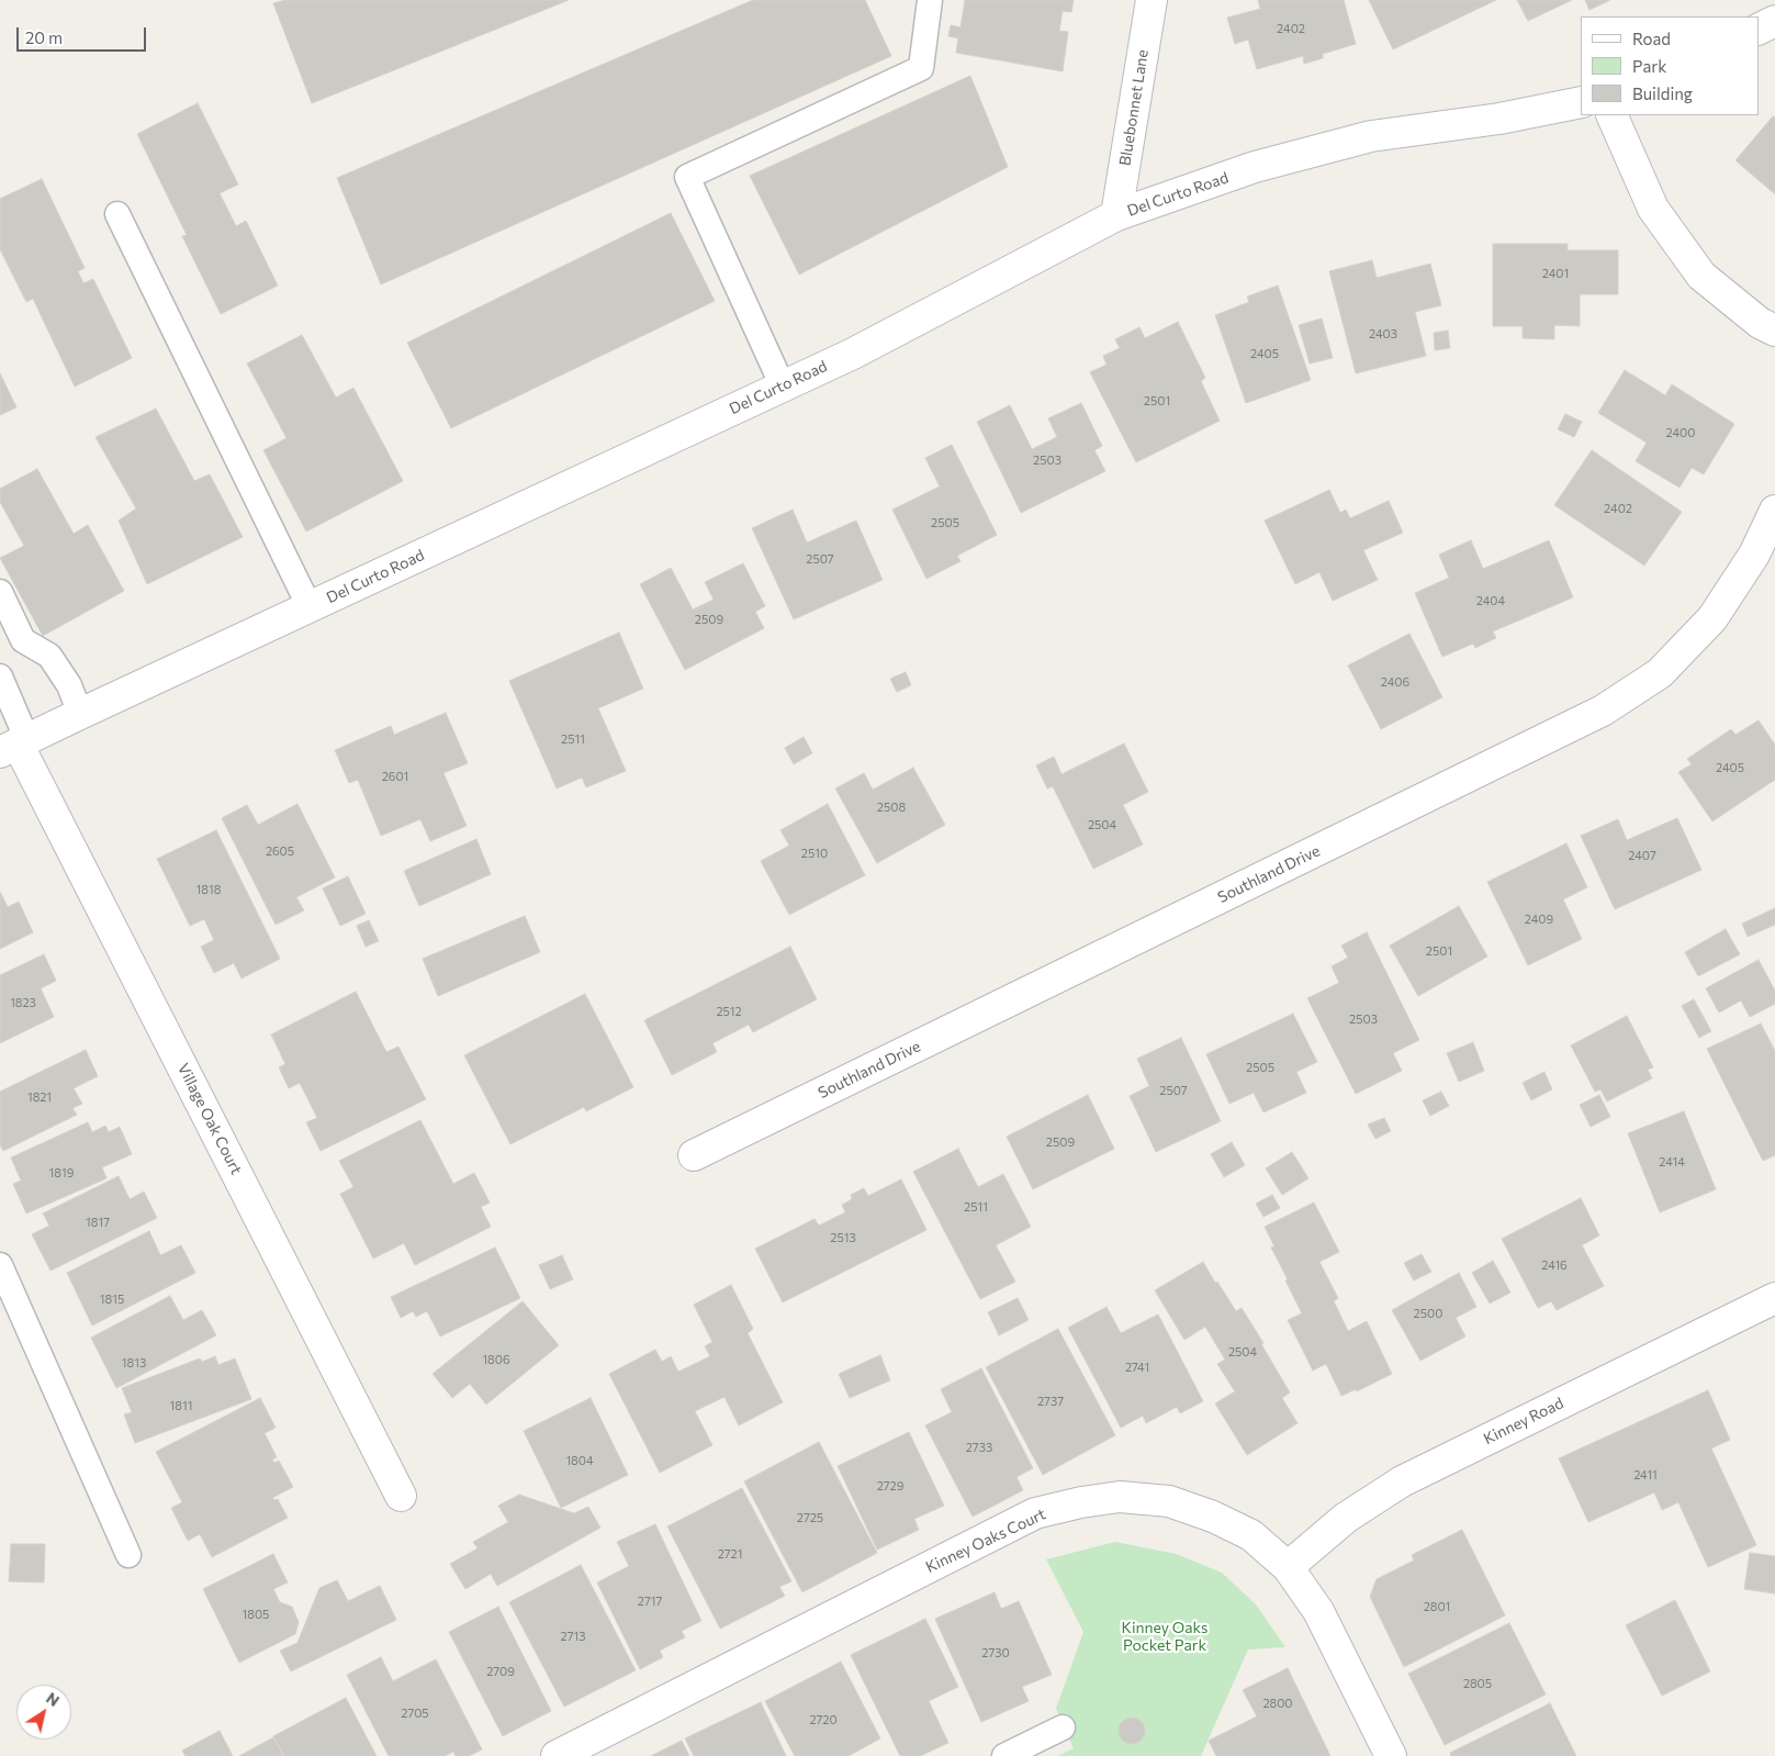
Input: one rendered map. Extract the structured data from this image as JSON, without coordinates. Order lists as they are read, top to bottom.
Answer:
{
  "streets": {
    "street": [
      "Bluebonnet Lane",
      "Del Curto Road",
      "Southland Drive",
      "Village Oak Court",
      "Kinney Road",
      "Kinney Oaks Court"
    ]
  },
  "crossings": [
    ["Bluebonnet Lane", "Del Curto Road"],
    ["Del Curto Road", "Village Oak Court"],
    ["Kinney Road", "Kinney Oaks Court"]
  ],
  "parks": ["Kinney Oaks Pocket Park"],
  "house_numbers": [
    "2402",
    "2401",
    "2403",
    "2405",
    "2501",
    "2400",
    "2503",
    "2402",
    "2505",
    "2507",
    "2404",
    "2509",
    "2406",
    "2511",
    "2405",
    "2601",
    "2508",
    "2504",
    "2605",
    "2510",
    "2407",
    "1818",
    "2409",
    "2501",
    "1823",
    "2512",
    "2503",
    "2505",
    "2507",
    "1821",
    "2509",
    "2414",
    "1819",
    "2511",
    "1817",
    "2513",
    "2416",
    "1815",
    "2500",
    "2504",
    "1806",
    "1813",
    "2741",
    "2737",
    "1811",
    "2733",
    "1804",
    "2411",
    "2729",
    "2725",
    "2721",
    "2717",
    "2801",
    "1805",
    "2713",
    "2730",
    "2709",
    "2805",
    "2800",
    "2705",
    "2720"
  ],
  "legend": ["Road", "Park", "Building"],
  "scale_bar": "20 m",
  "north": "top right"
}
